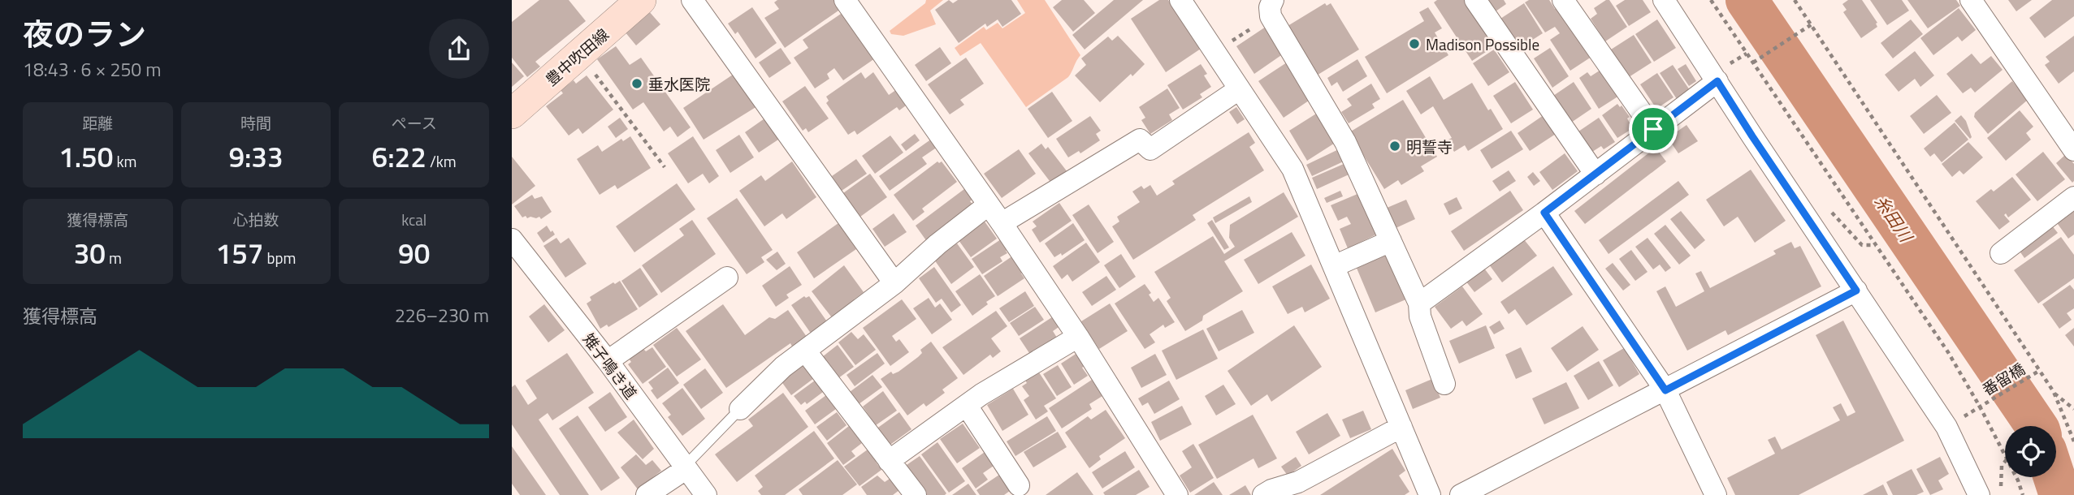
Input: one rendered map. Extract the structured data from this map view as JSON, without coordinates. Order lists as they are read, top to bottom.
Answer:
{
  "streets": {
    "main road": ["豊中吹田線"],
    "street": ["雉子鳴き道"],
    "path": ["番留橋"]
  },
  "water": ["糸田川"],
  "places": ["Madison Possible", "垂水医院", "明誓寺"],
  "page": {
    "heading": ["夜のラン", "18:43 · 6 × 250 m"],
    "stats": [
      ["距離", "1.50 km"],
      ["時間", "9:33"],
      ["ペース", "6:22 /km"],
      ["獲得標高", "30 m"],
      ["心拍数", "157 bpm"],
      ["kcal", "90"]
    ],
    "chart": ["獲得標高", "226–230 m"]
  }
}
